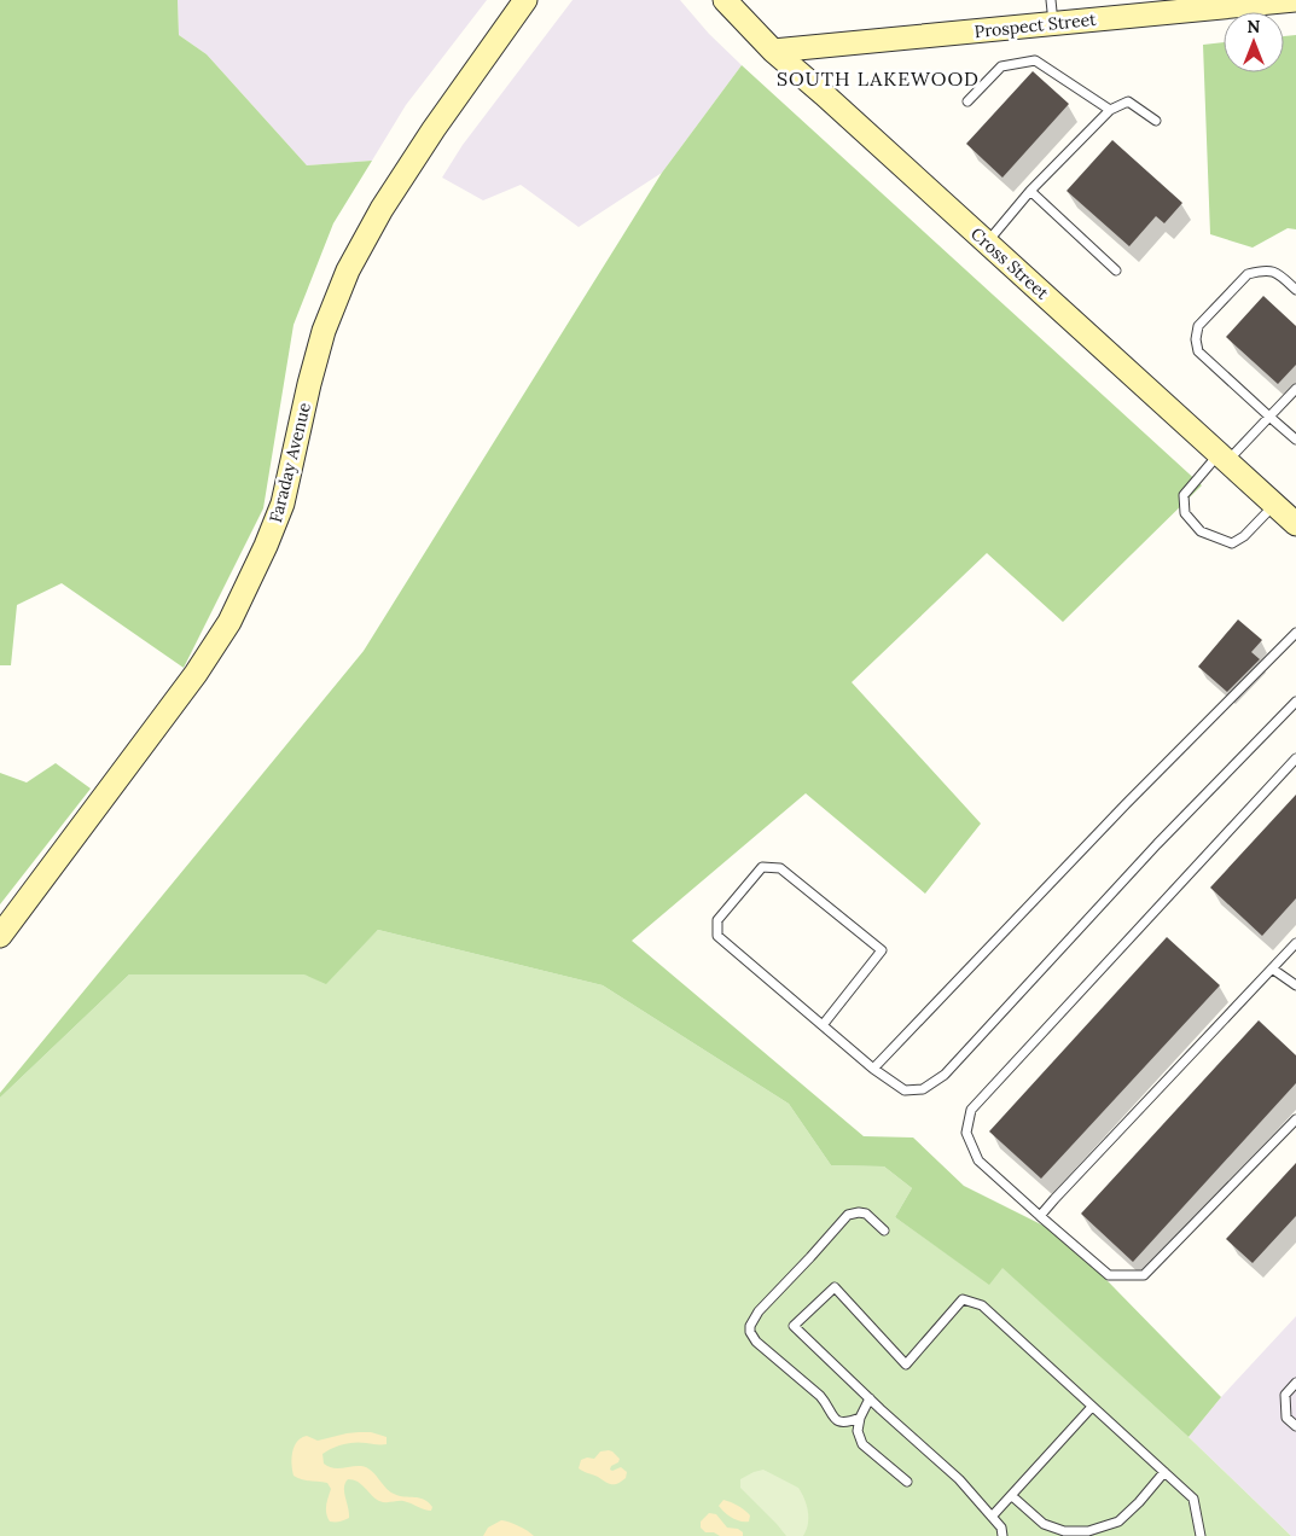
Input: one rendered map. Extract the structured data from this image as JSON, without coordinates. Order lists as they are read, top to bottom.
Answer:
{
  "streets": {
    "street": ["Prospect Street", "Cross Street", "Faraday Avenue"]
  },
  "crossings": [
    ["Prospect Street", "Cross Street"]
  ],
  "districts": ["SOUTH LAKEWOOD"],
  "north": "top"
}
